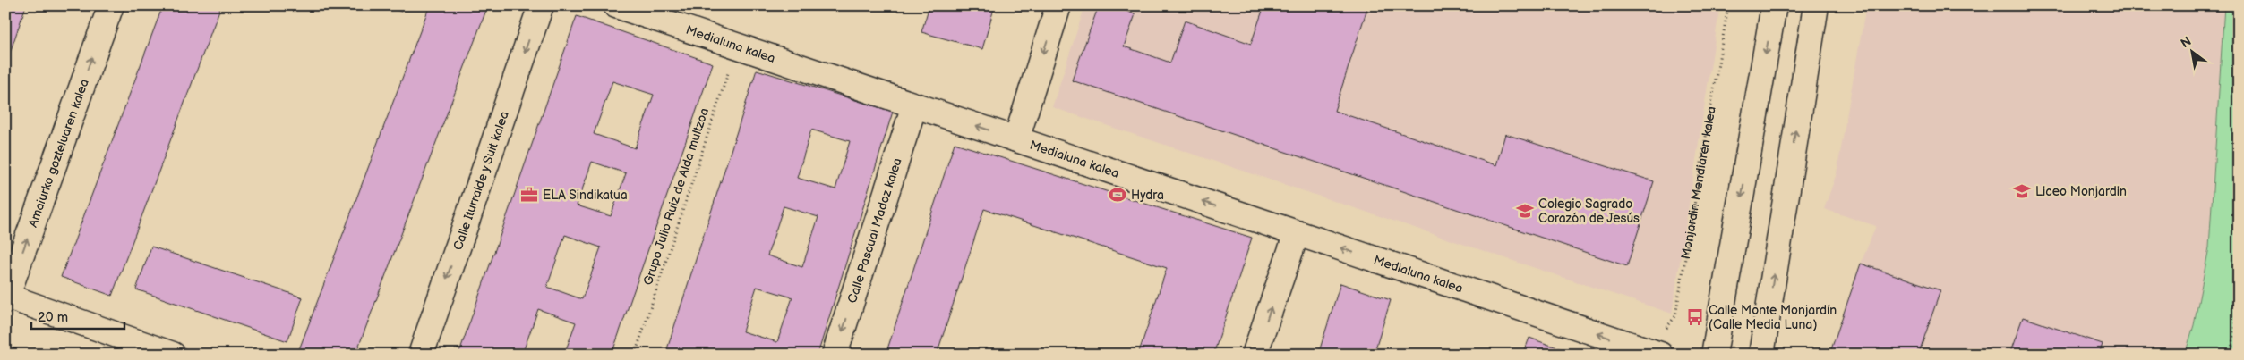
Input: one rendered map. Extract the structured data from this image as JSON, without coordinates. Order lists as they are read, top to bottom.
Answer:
{
  "streets": {
    "street": [
      "Medialuna kalea",
      "Amaiurko gazteluaren kalea",
      "Calle Iturralde y Suit kalea",
      "Calle Pascual Madoz kalea"
    ],
    "path": ["Monjardin Mendiaren kalea", "Grupo Julio Ruiz de Alda multzoa"]
  },
  "crossings": [
    ["Medialuna kalea", "Monjardin Mendiaren kalea"],
    ["Medialuna kalea", "Grupo Julio Ruiz de Alda multzoa"],
    ["Medialuna kalea", "Calle Pascual Madoz kalea"]
  ],
  "one_way": [
    "Medialuna kalea",
    "Amaiurko gazteluaren kalea",
    "Calle Iturralde y Suit kalea",
    "Calle Pascual Madoz kalea"
  ],
  "places": {
    "school or university": ["Liceo Monjardin", "Colegio Sagrado Corazón de Jesús"],
    "office": ["ELA Sindikatua"],
    "sports": ["Hydra"],
    "bus stop": ["Calle Monte Monjardín (Calle Media Luna)"]
  },
  "scale_bar": "20 m",
  "north": "top left"
}
